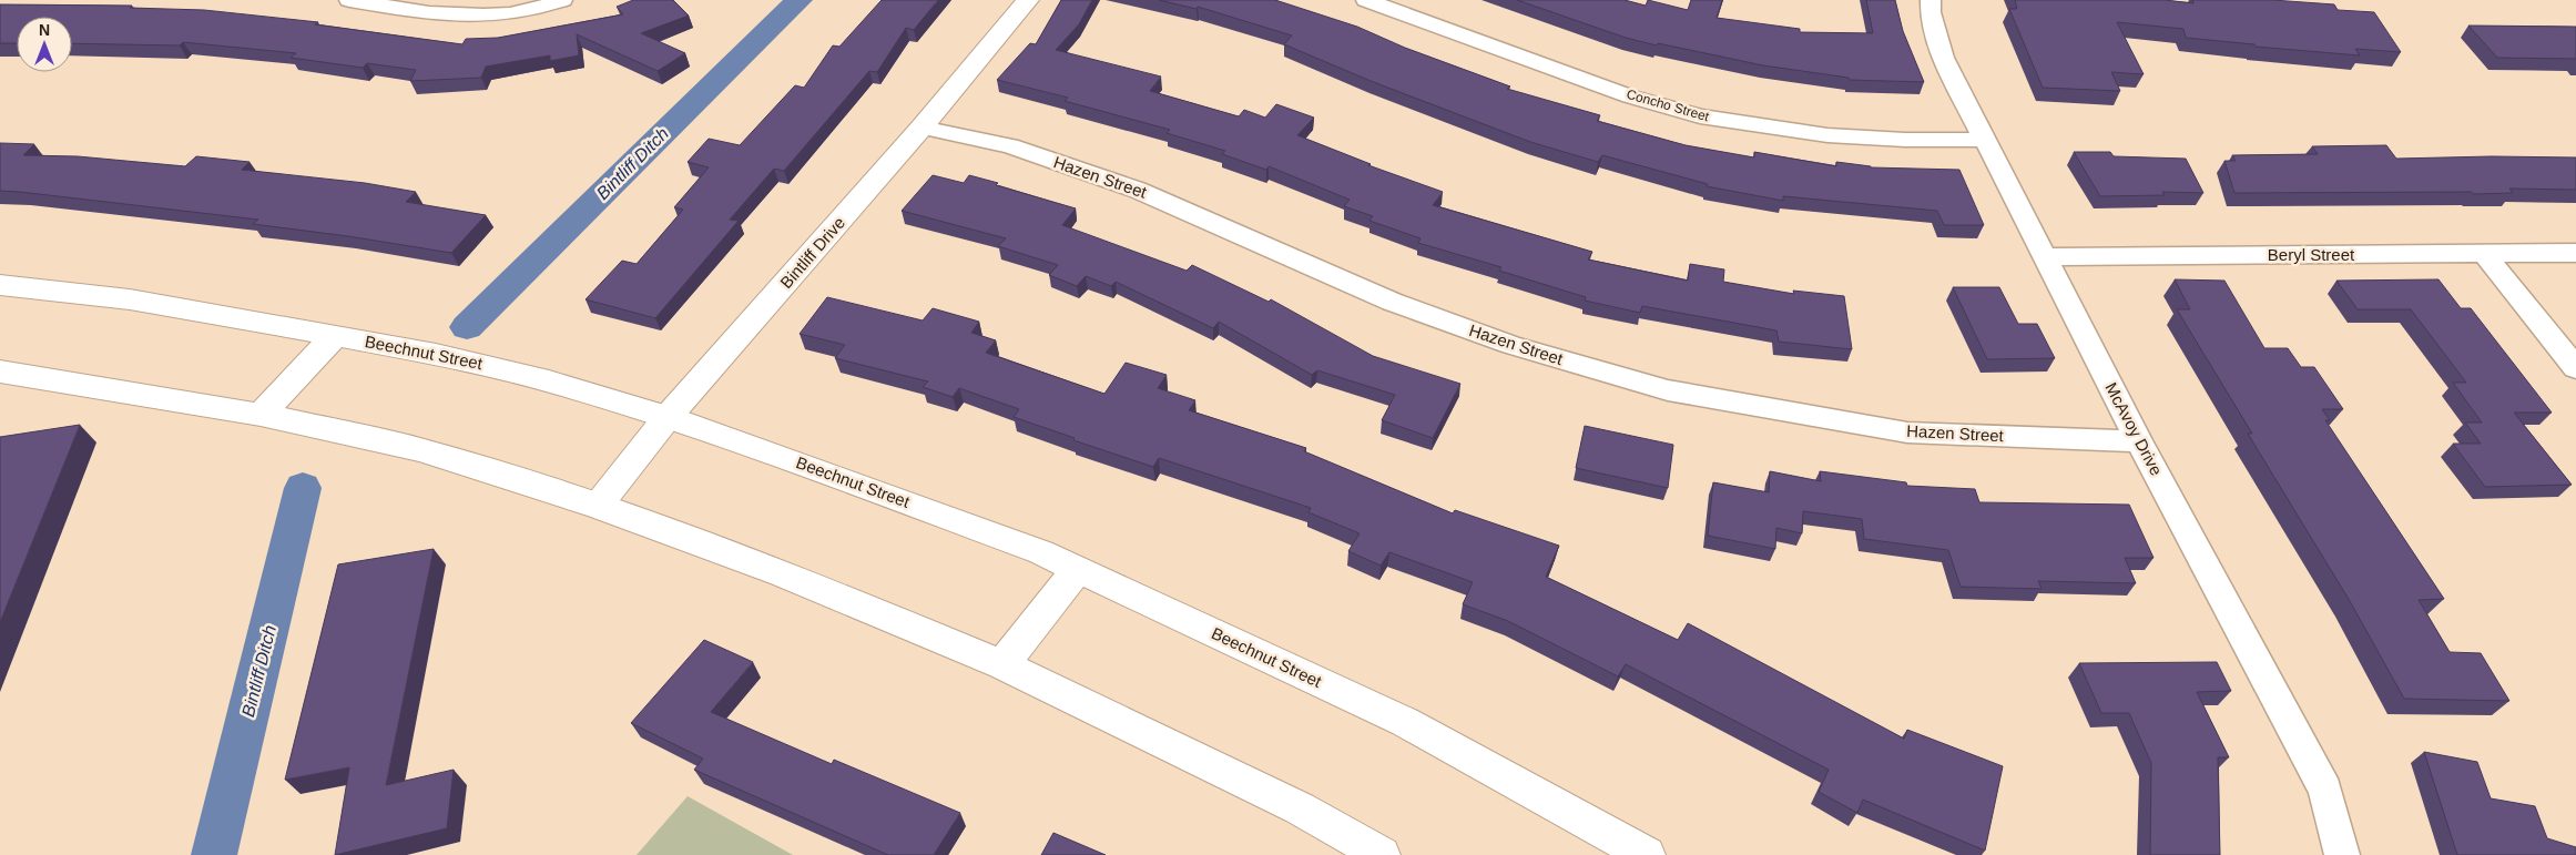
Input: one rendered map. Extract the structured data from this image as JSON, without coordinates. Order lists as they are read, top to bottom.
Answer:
{
  "streets": {
    "main road": ["Bintliff Drive", "Beechnut Street"],
    "street": [
      "Concho Street",
      "Hazen Street",
      "Beryl Street",
      "McAvoy Drive"
    ]
  },
  "crossings": [
    ["Concho Street", "McAvoy Drive"],
    ["Hazen Street", "Bintliff Drive"],
    ["Hazen Street", "McAvoy Drive"],
    ["Bintliff Drive", "Beechnut Street"],
    ["Beryl Street", "McAvoy Drive"]
  ],
  "water": ["Bintliff Ditch"],
  "north": "top"
}
